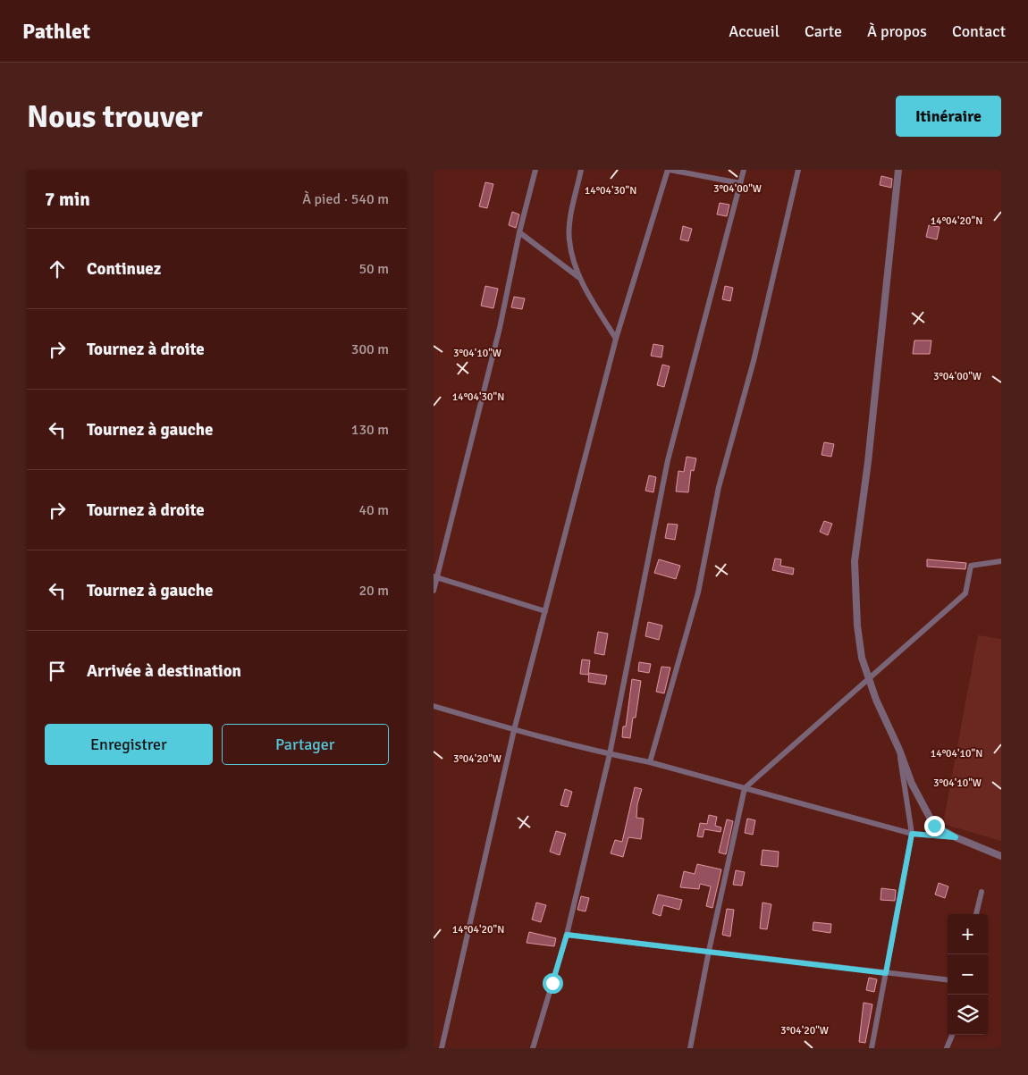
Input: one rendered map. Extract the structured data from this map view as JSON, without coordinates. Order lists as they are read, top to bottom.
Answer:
{
  "page": {
    "header": "Pathlet",
    "nav": [
      "Accueil",
      "Carte",
      "À propos",
      "Contact"
    ],
    "buttons": [
      "Itinéraire",
      ["Enregistrer", "Partager"]
    ],
    "title": "Nous trouver",
    "heading": ["7 min", "À pied · 540 m"],
    "list": [
      ["Continuez", "50 m"],
      ["Tournez à droite", "300 m"],
      ["Tournez à gauche", "130 m"],
      ["Tournez à droite", "40 m"],
      ["Tournez à gauche", "20 m"],
      "Arrivée à destination"
    ],
    "map_buttons": ["+", "−"]
  },
  "coordinates": [
    "3°04'00\"W",
    "14°04'30\"N",
    "14°04'20\"N",
    "3°04'10\"W",
    "14°04'10\"N",
    "3°04'20\"W"
  ]
}
